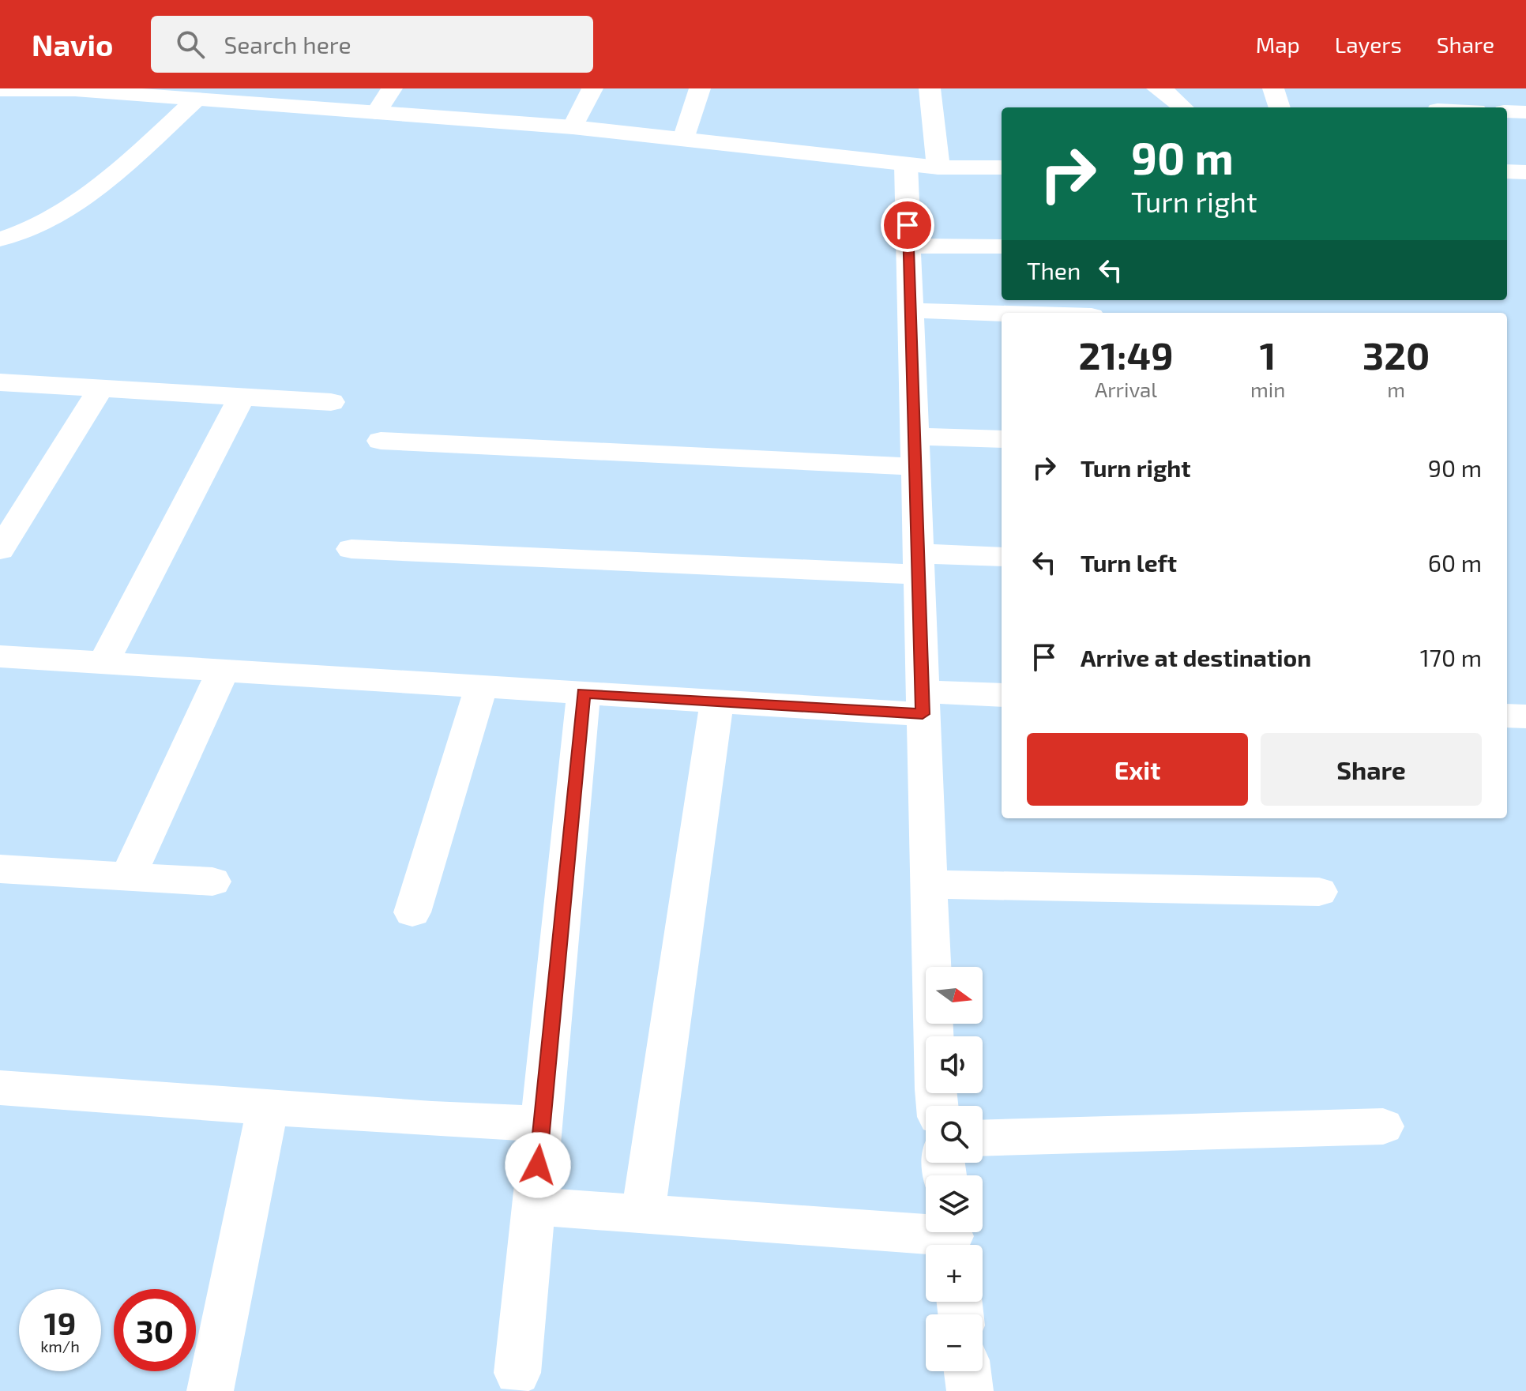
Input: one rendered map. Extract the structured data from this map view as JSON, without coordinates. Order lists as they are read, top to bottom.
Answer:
{
  "north": "right",
  "page": {
    "header": "Navio",
    "search": "Search here",
    "nav": ["Map", "Layers", "Share"],
    "turn": ["90 m", "Turn right"],
    "then": "Then",
    "eta": [
      "21:49",
      "Arrival",
      "1",
      "min",
      "320",
      "m"
    ],
    "list": [
      {
        "name": "Turn right",
        "value": "90 m"
      },
      {
        "name": "Turn left",
        "value": "60 m"
      },
      {
        "name": "Arrive at destination",
        "value": "170 m"
      }
    ],
    "buttons": ["Exit", "Share"],
    "map_buttons": ["+", "−"],
    "speed": "19 km/h",
    "limit": "30"
  }
}
